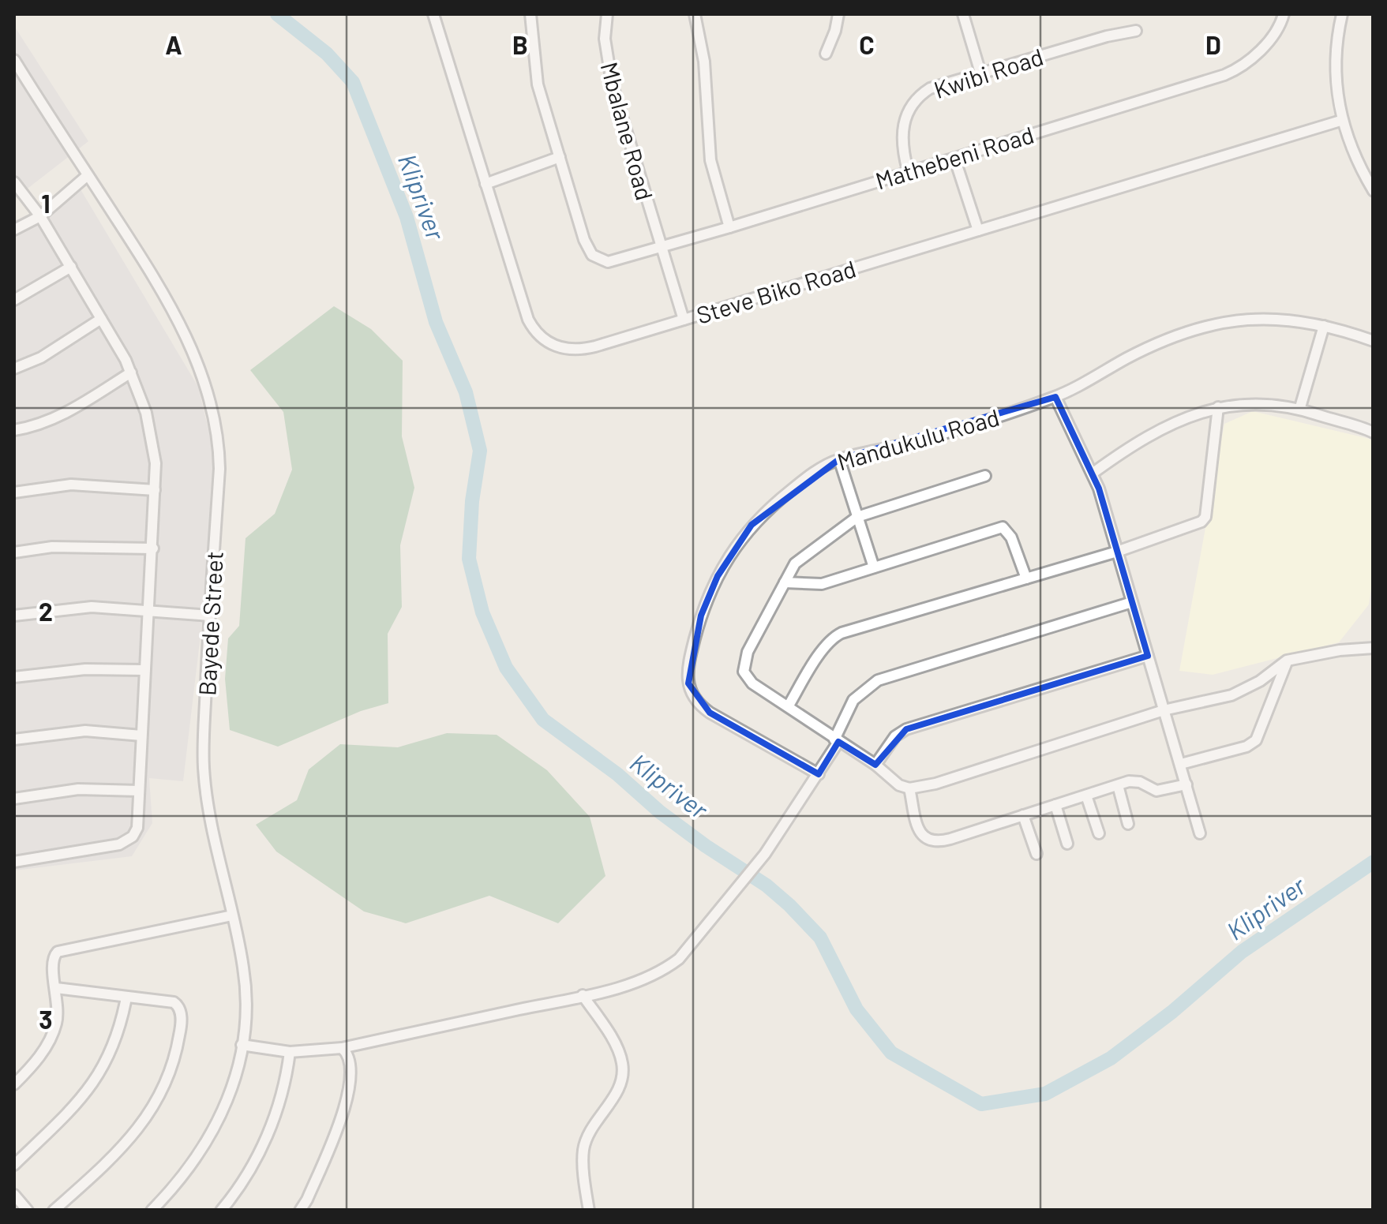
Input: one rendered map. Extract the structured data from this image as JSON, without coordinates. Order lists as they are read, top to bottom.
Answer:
{
  "streets": {
    "street": [
      "Kwibi Road",
      "Mbalane Road",
      "Mathebeni Road",
      "Steve Biko Road",
      "Mandukulu Road",
      "Bayede Street"
    ]
  },
  "crossings": [
    ["Kwibi Road", "Mathebeni Road"],
    ["Mbalane Road", "Mathebeni Road"],
    ["Mbalane Road", "Steve Biko Road"]
  ],
  "water": ["Klipriver"],
  "grid": {
    "columns": [
      "A",
      "B",
      "C",
      "D"
    ],
    "rows": ["1", "2", "3"]
  }
}
